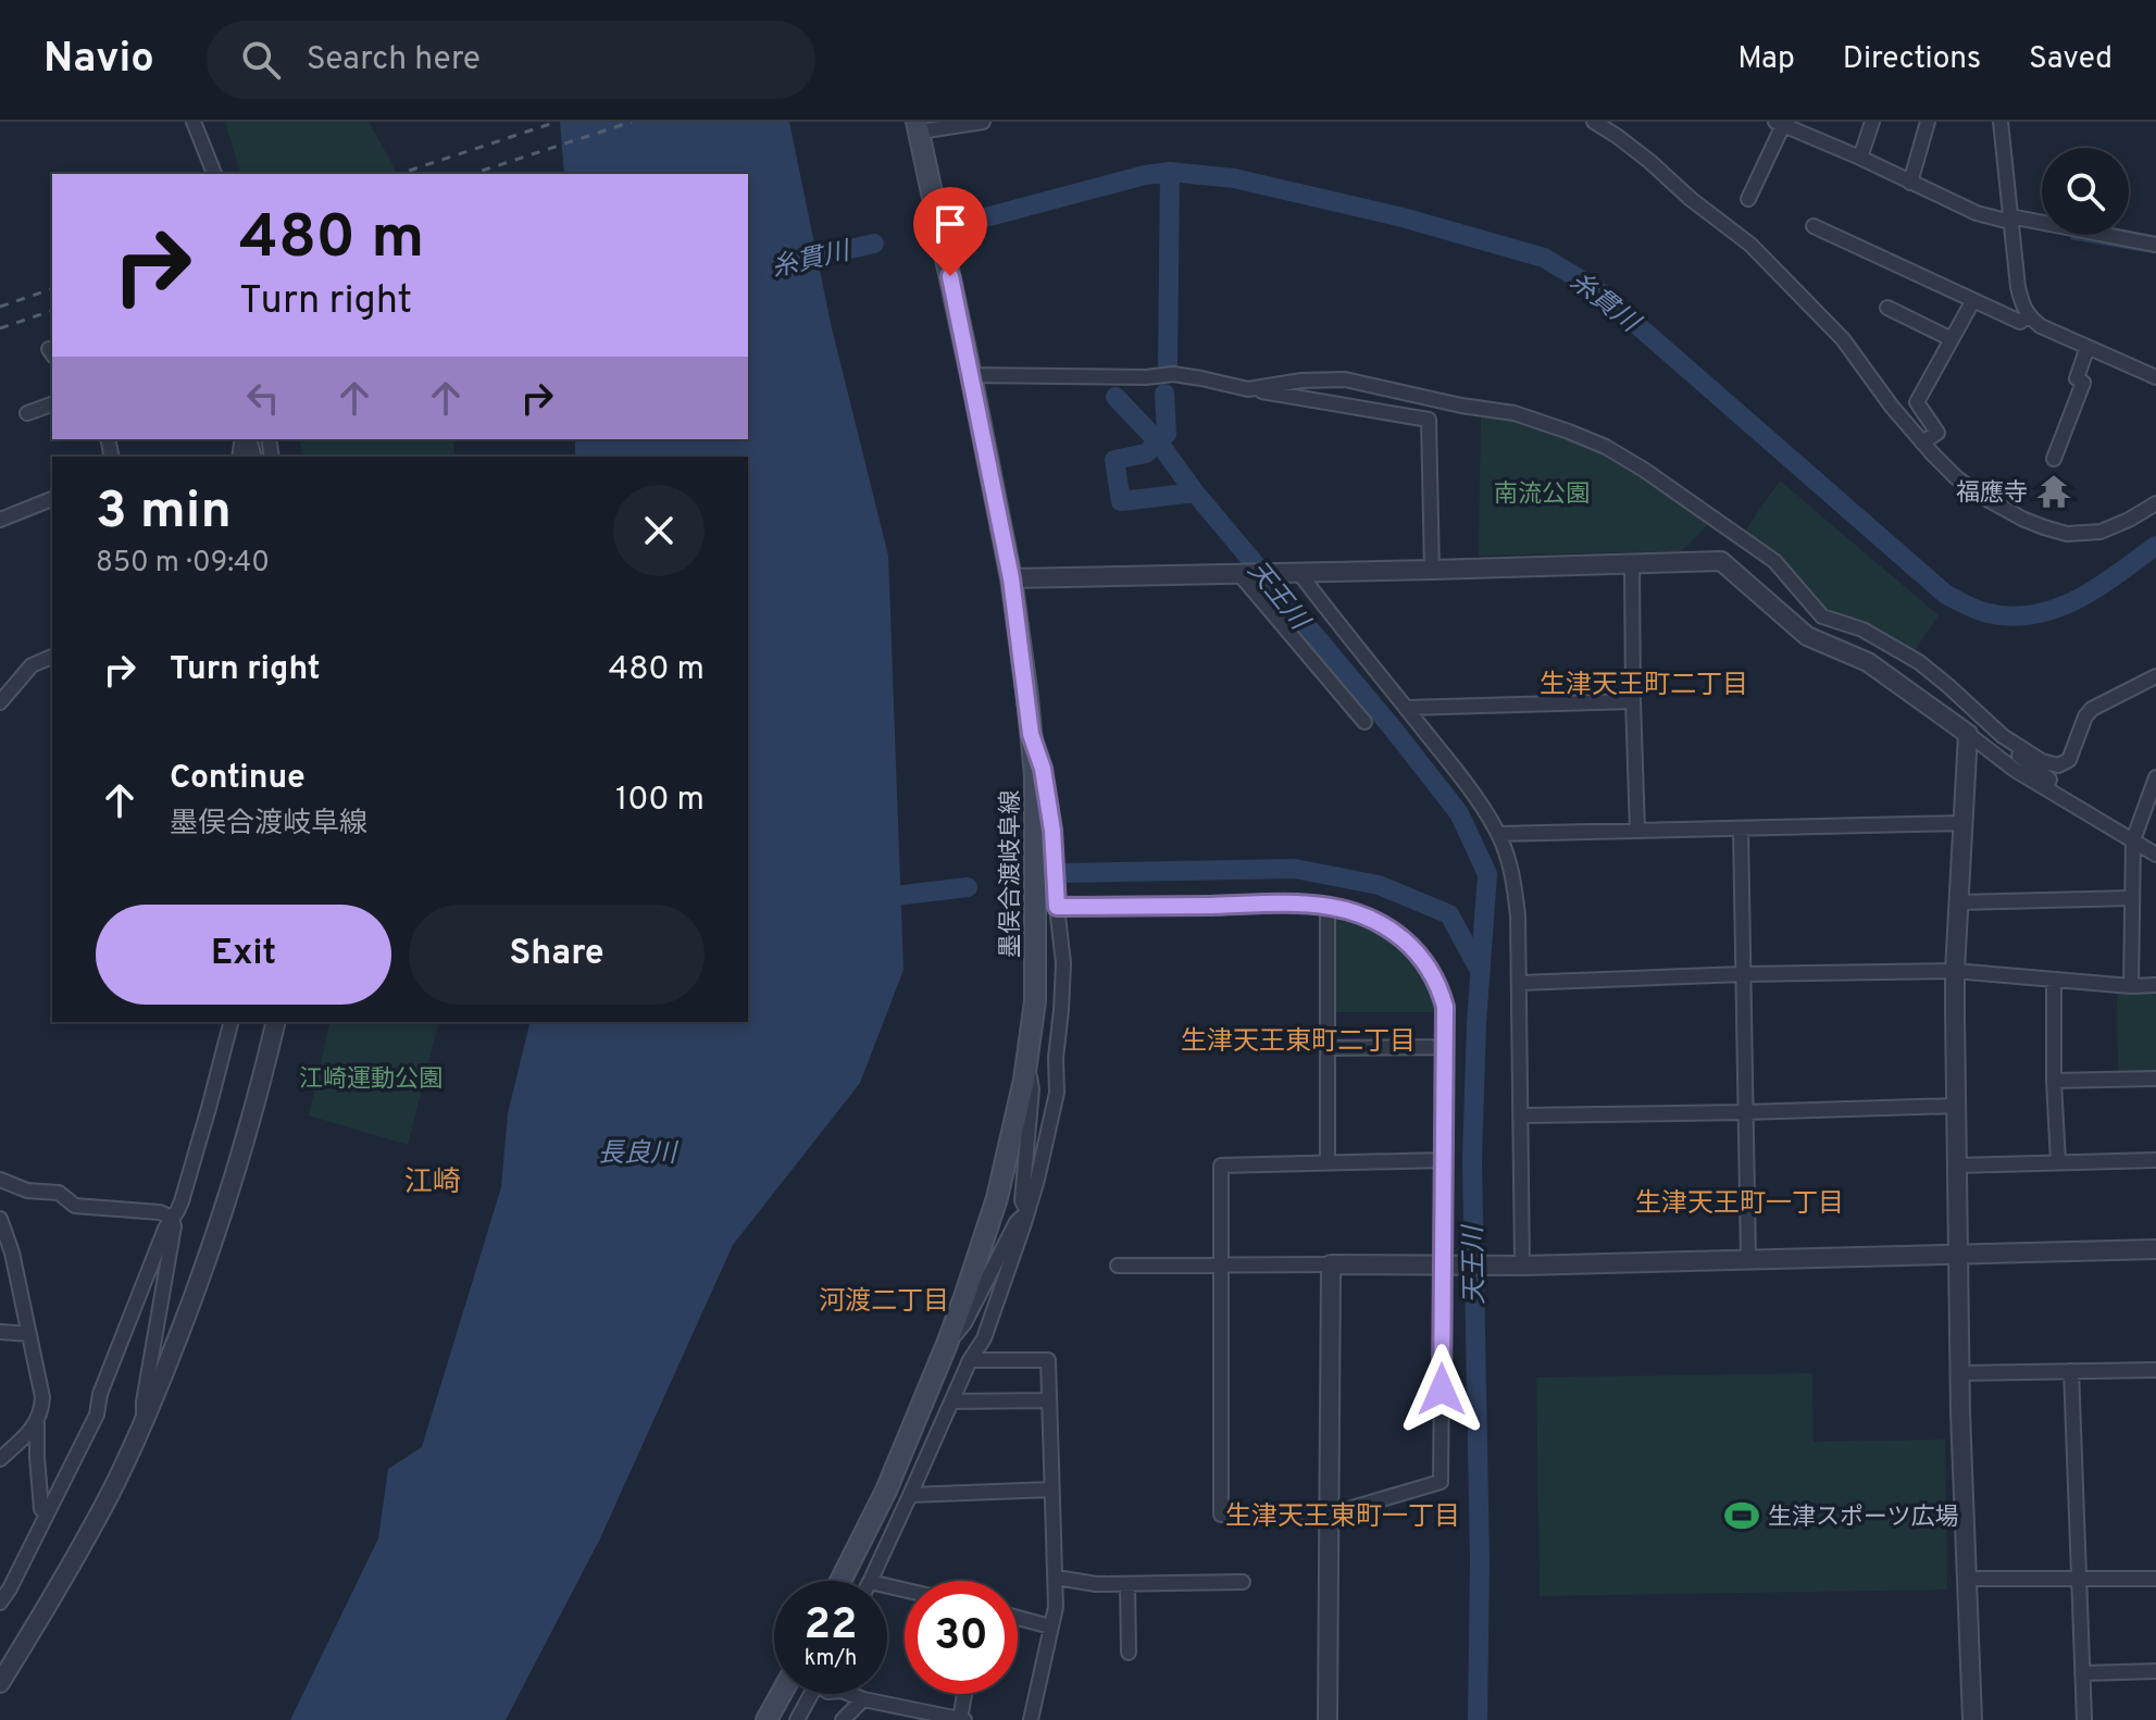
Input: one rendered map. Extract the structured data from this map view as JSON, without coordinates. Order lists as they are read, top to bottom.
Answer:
{
  "streets": {
    "main road": ["墨俣合渡岐阜線"]
  },
  "districts": [
    "生津天王町二丁目",
    "生津天王東町二丁目",
    "江崎",
    "生津天王町一丁目",
    "河渡二丁目",
    "生津天王東町一丁目"
  ],
  "water": ["糸貫川", "天王川", "長良川"],
  "parks": ["南流公園", "江崎運動公園"],
  "places": {
    "temple": ["福應寺"],
    "sports": ["生津スポーツ広場"]
  },
  "page": {
    "header": "Navio",
    "search": "Search here",
    "nav": ["Map", "Directions", "Saved"],
    "turn": ["480 m", "Turn right"],
    "heading": ["3 min", "850 m · 09:40"],
    "list": [
      {
        "name": "Turn right",
        "value": "480 m"
      },
      {
        "name": "Continue",
        "note": "墨俣合渡岐阜線",
        "value": "100 m"
      }
    ],
    "buttons": ["Exit", "Share"],
    "speed": "22 km/h",
    "limit": "30"
  }
}
